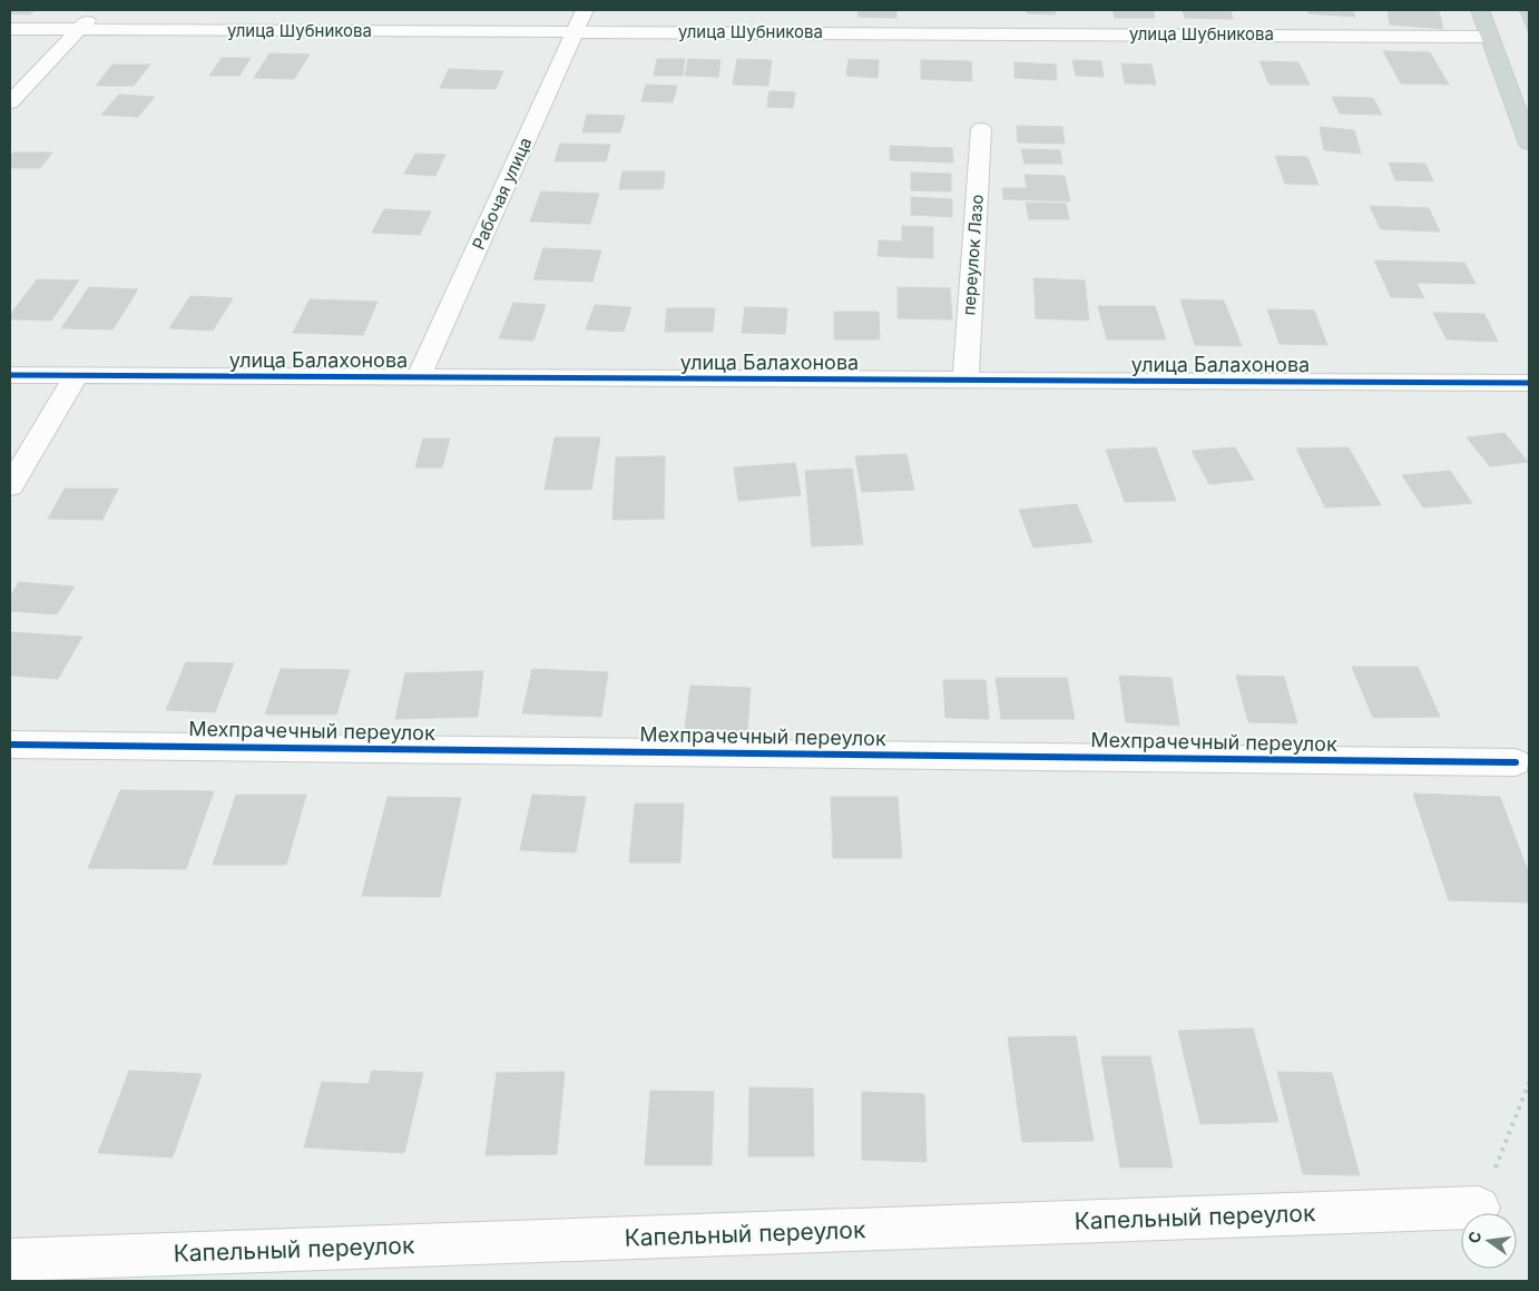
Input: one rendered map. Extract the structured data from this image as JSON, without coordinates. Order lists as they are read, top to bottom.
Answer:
{
  "streets": {
    "street": [
      "улица Шубникова",
      "Рабочая улица",
      "переулок Лазо",
      "улица Балахонова",
      "Мехпрачечный переулок",
      "Капельный переулок"
    ]
  },
  "crossings": [
    ["улица Шубникова", "Рабочая улица"],
    ["Рабочая улица", "улица Балахонова"],
    ["переулок Лазо", "улица Балахонова"]
  ],
  "north": "left"
}
